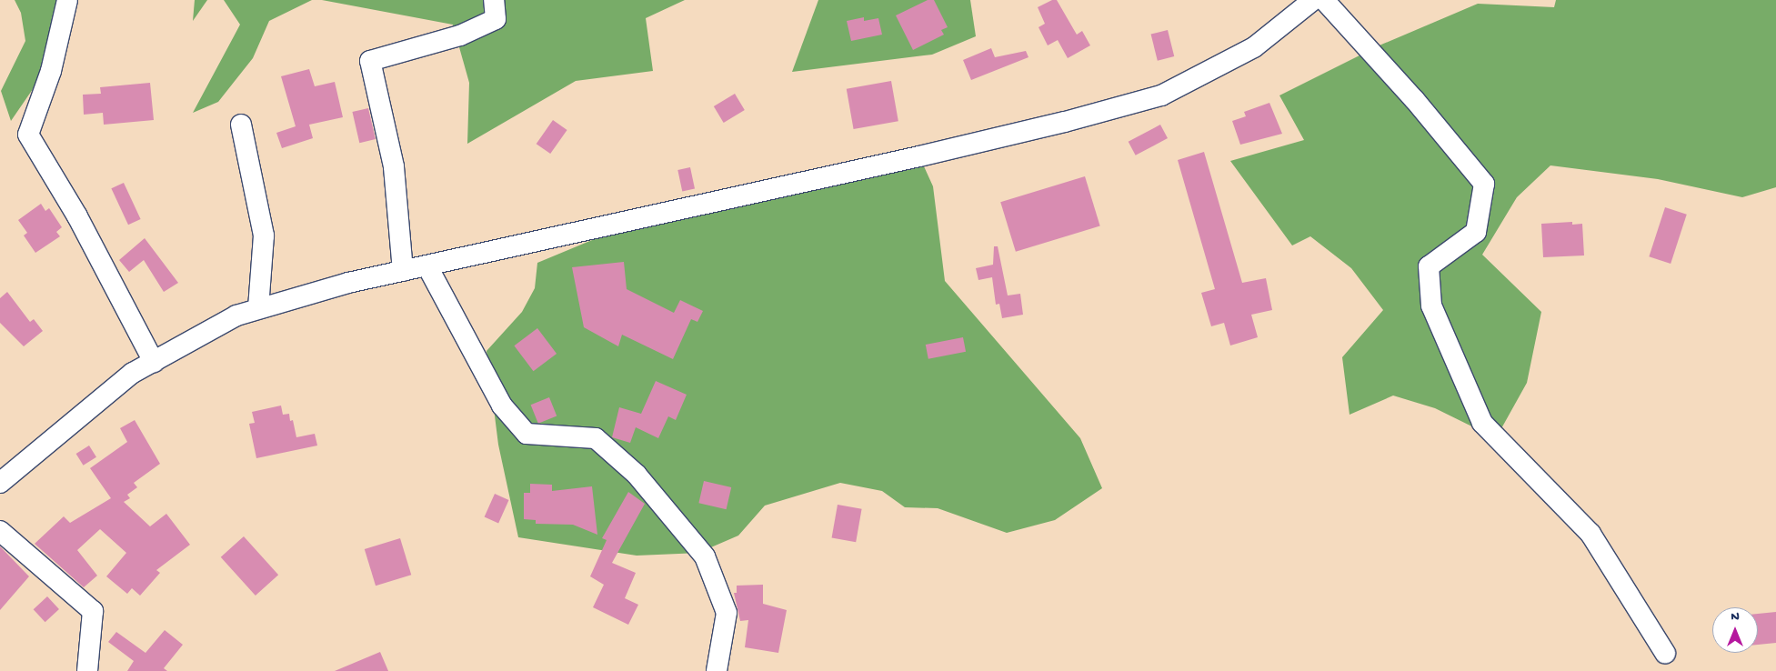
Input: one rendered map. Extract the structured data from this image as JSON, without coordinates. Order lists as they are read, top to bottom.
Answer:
{
  "north": "top"
}
